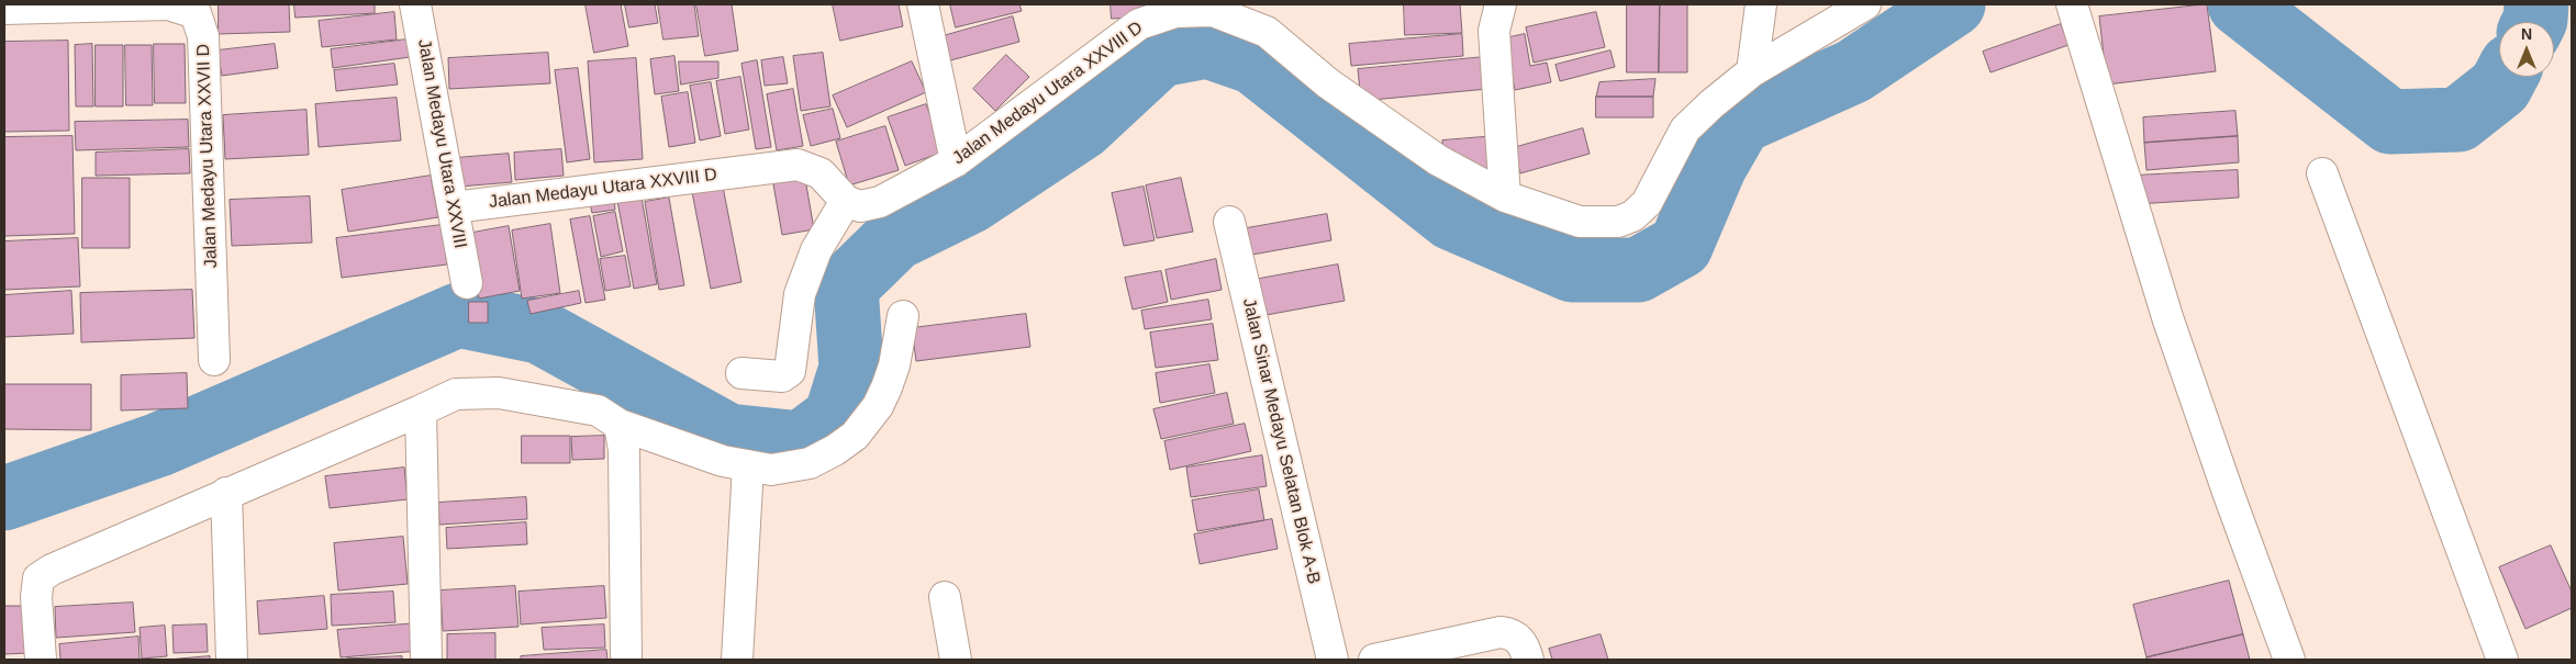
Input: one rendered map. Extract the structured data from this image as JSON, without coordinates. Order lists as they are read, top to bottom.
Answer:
{
  "streets": {
    "street": [
      "Jalan Medayu Utara XXVIII D",
      "Jalan Medayu Utara XXVIII",
      "Jalan Medayu Utara XXVII D",
      "Jalan Sinar Medayu Selatan Blok A-B"
    ]
  },
  "crossings": [
    ["Jalan Medayu Utara XXVIII D", "Jalan Medayu Utara XXVIII"]
  ],
  "north": "top"
}
